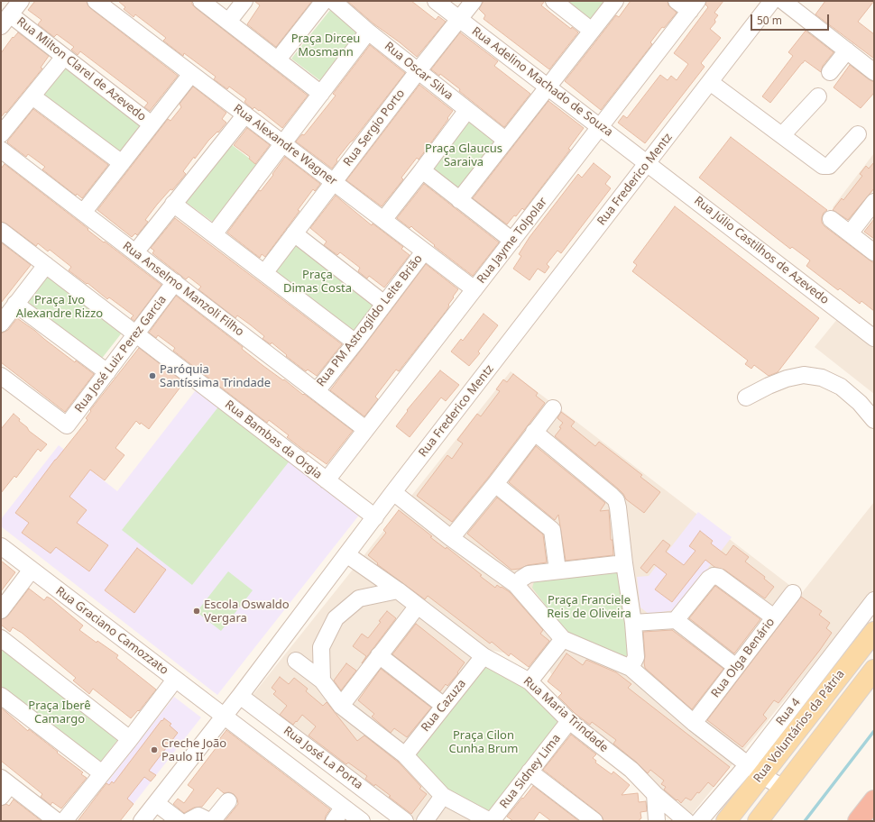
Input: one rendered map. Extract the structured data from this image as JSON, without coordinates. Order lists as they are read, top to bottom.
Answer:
{
  "streets": {
    "main road": ["Rua Voluntários da Pátria"],
    "street": [
      "Rua Milton Clarel de Azevedo",
      "Rua Oscar Silva",
      "Rua Adelino Machado de Souza",
      "Rua Sergio Porto",
      "Rua Alexandre Wagner",
      "Rua Frederico Mentz",
      "Rua Jayme Tolpolar",
      "Rua Júlio Castilhos de Azevedo",
      "Rua Anselmo Manzoli Filho",
      "Rua PM Astrogildo Leite Brião",
      "Rua José Luiz Perez Garcia",
      "Rua Bambas da Orgia",
      "Rua Graciano Camozzato",
      "Rua Olga Benário",
      "Rua Cazuza",
      "Rua 4",
      "Rua Maria Trindade",
      "Rua José La Porta",
      "Rua Sidney Lima"
    ]
  },
  "crossings": [
    ["Rua Oscar Silva", "Rua Sergio Porto"],
    ["Rua Adelino Machado de Souza", "Rua Sergio Porto"],
    ["Rua Adelino Machado de Souza", "Rua Frederico Mentz"],
    ["Rua Adelino Machado de Souza", "Rua Jayme Tolpolar"],
    ["Rua Adelino Machado de Souza", "Rua Júlio Castilhos de Azevedo"],
    ["Rua Sergio Porto", "Rua Alexandre Wagner"],
    ["Rua Alexandre Wagner", "Rua Jayme Tolpolar"],
    ["Rua Alexandre Wagner", "Rua PM Astrogildo Leite Brião"],
    ["Rua Frederico Mentz", "Rua Júlio Castilhos de Azevedo"],
    ["Rua Frederico Mentz", "Rua Bambas da Orgia"],
    ["Rua Frederico Mentz", "Rua Graciano Camozzato"],
    ["Rua Frederico Mentz", "Rua Maria Trindade"],
    ["Rua Frederico Mentz", "Rua José La Porta"],
    ["Rua Jayme Tolpolar", "Rua Anselmo Manzoli Filho"],
    ["Rua Jayme Tolpolar", "Rua Bambas da Orgia"],
    ["Rua Anselmo Manzoli Filho", "Rua PM Astrogildo Leite Brião"],
    ["Rua Anselmo Manzoli Filho", "Rua José Luiz Perez Garcia"],
    ["Rua José Luiz Perez Garcia", "Rua Bambas da Orgia"],
    ["Rua Cazuza", "Rua Maria Trindade"],
    ["Rua 4", "Rua Voluntários da Pátria"],
    ["Rua Maria Trindade", "Rua Sidney Lima"]
  ],
  "parks": [
    "Praça Dirceu Mosmann",
    "Praça Glaucus Saraiva",
    "Praça Dimas Costa",
    "Praça Ivo Alexandre Rizzo",
    "Praça Franciele Reis de Oliveira",
    "Praça Iberê Camargo",
    "Praça Cilon Cunha Brum"
  ],
  "places": ["Paróquia Santíssima Trindade", "Escola Oswaldo Vergara", "Creche João Paulo II"],
  "scale_bar": "50 m"
}
